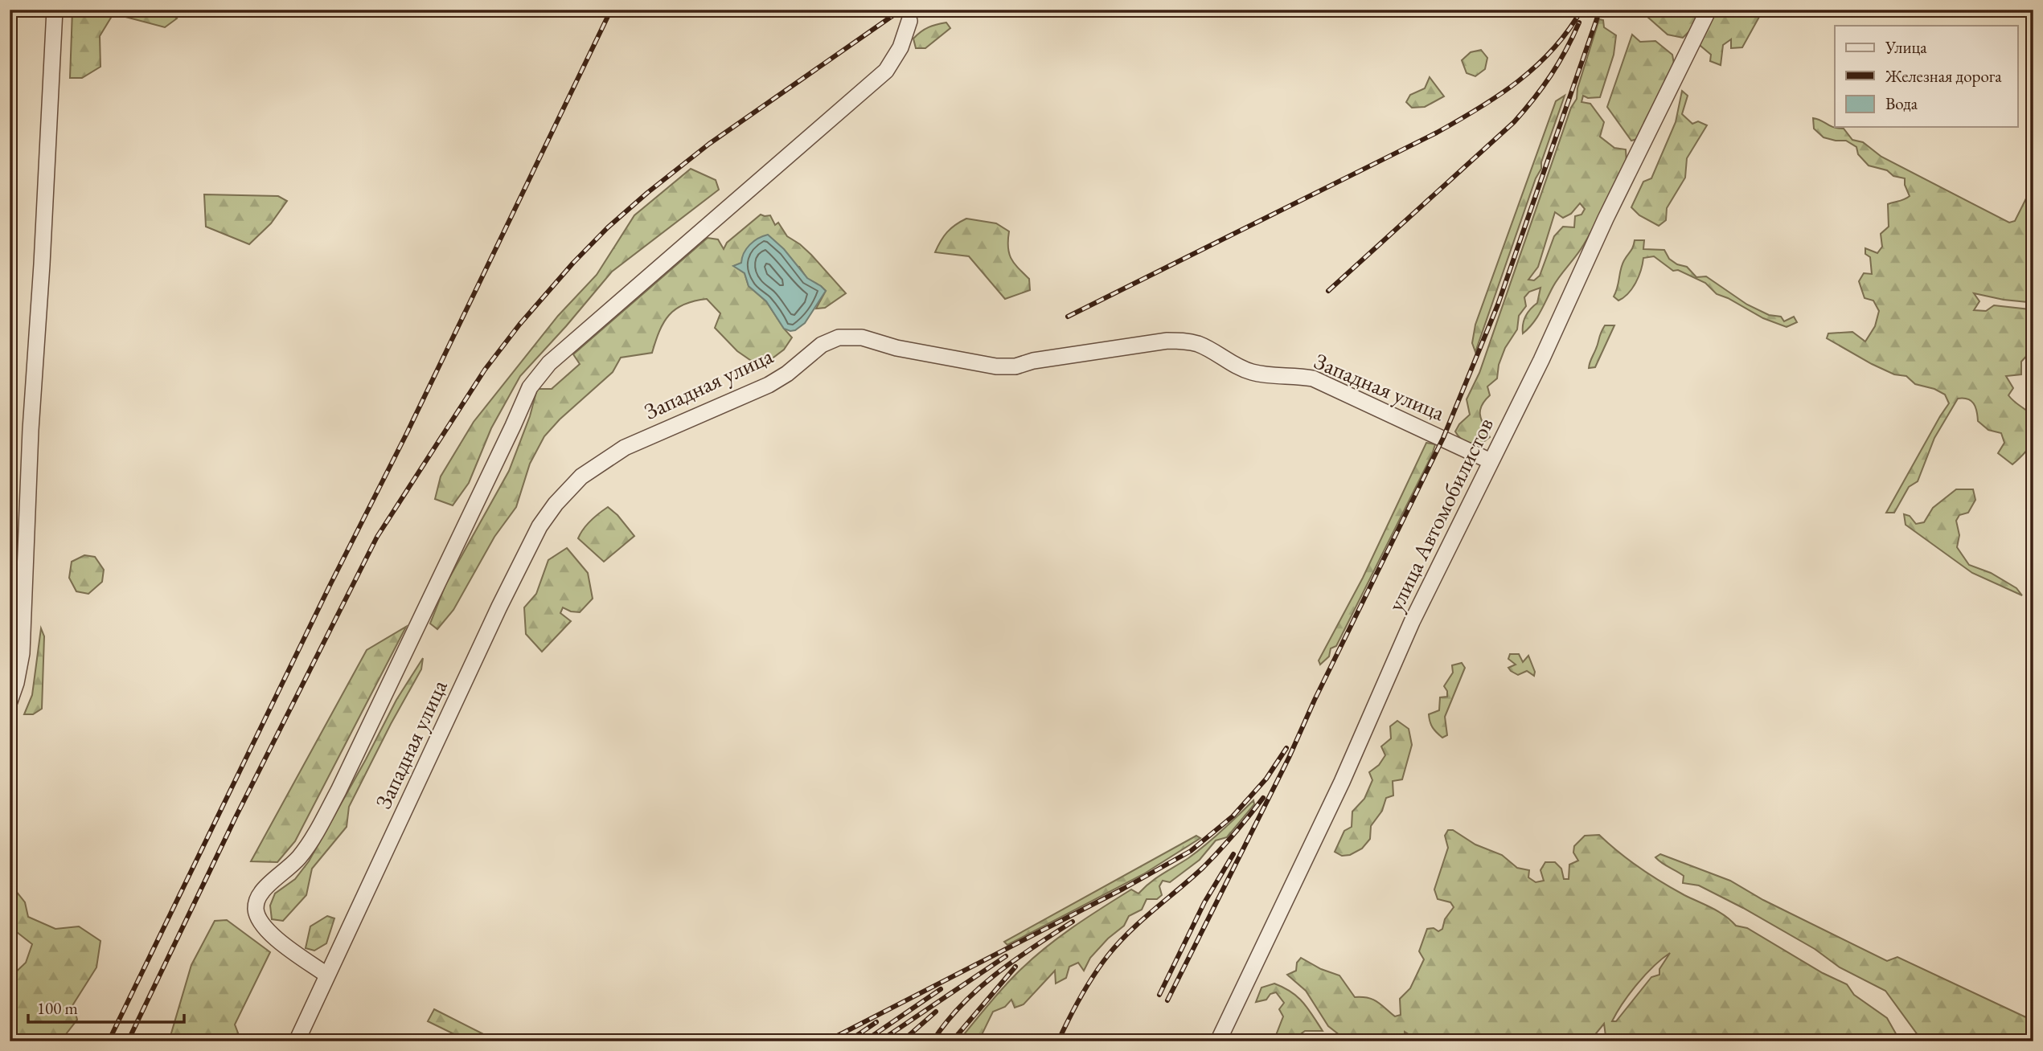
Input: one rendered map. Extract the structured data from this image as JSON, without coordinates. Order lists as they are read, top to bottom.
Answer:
{
  "streets": {
    "street": ["Западная улица", "улица Автомобилистов"]
  },
  "crossings": [
    ["Западная улица", "улица Автомобилистов"]
  ],
  "legend": ["Улица", "Железная дорога", "Вода"],
  "scale_bar": "100 m"
}
